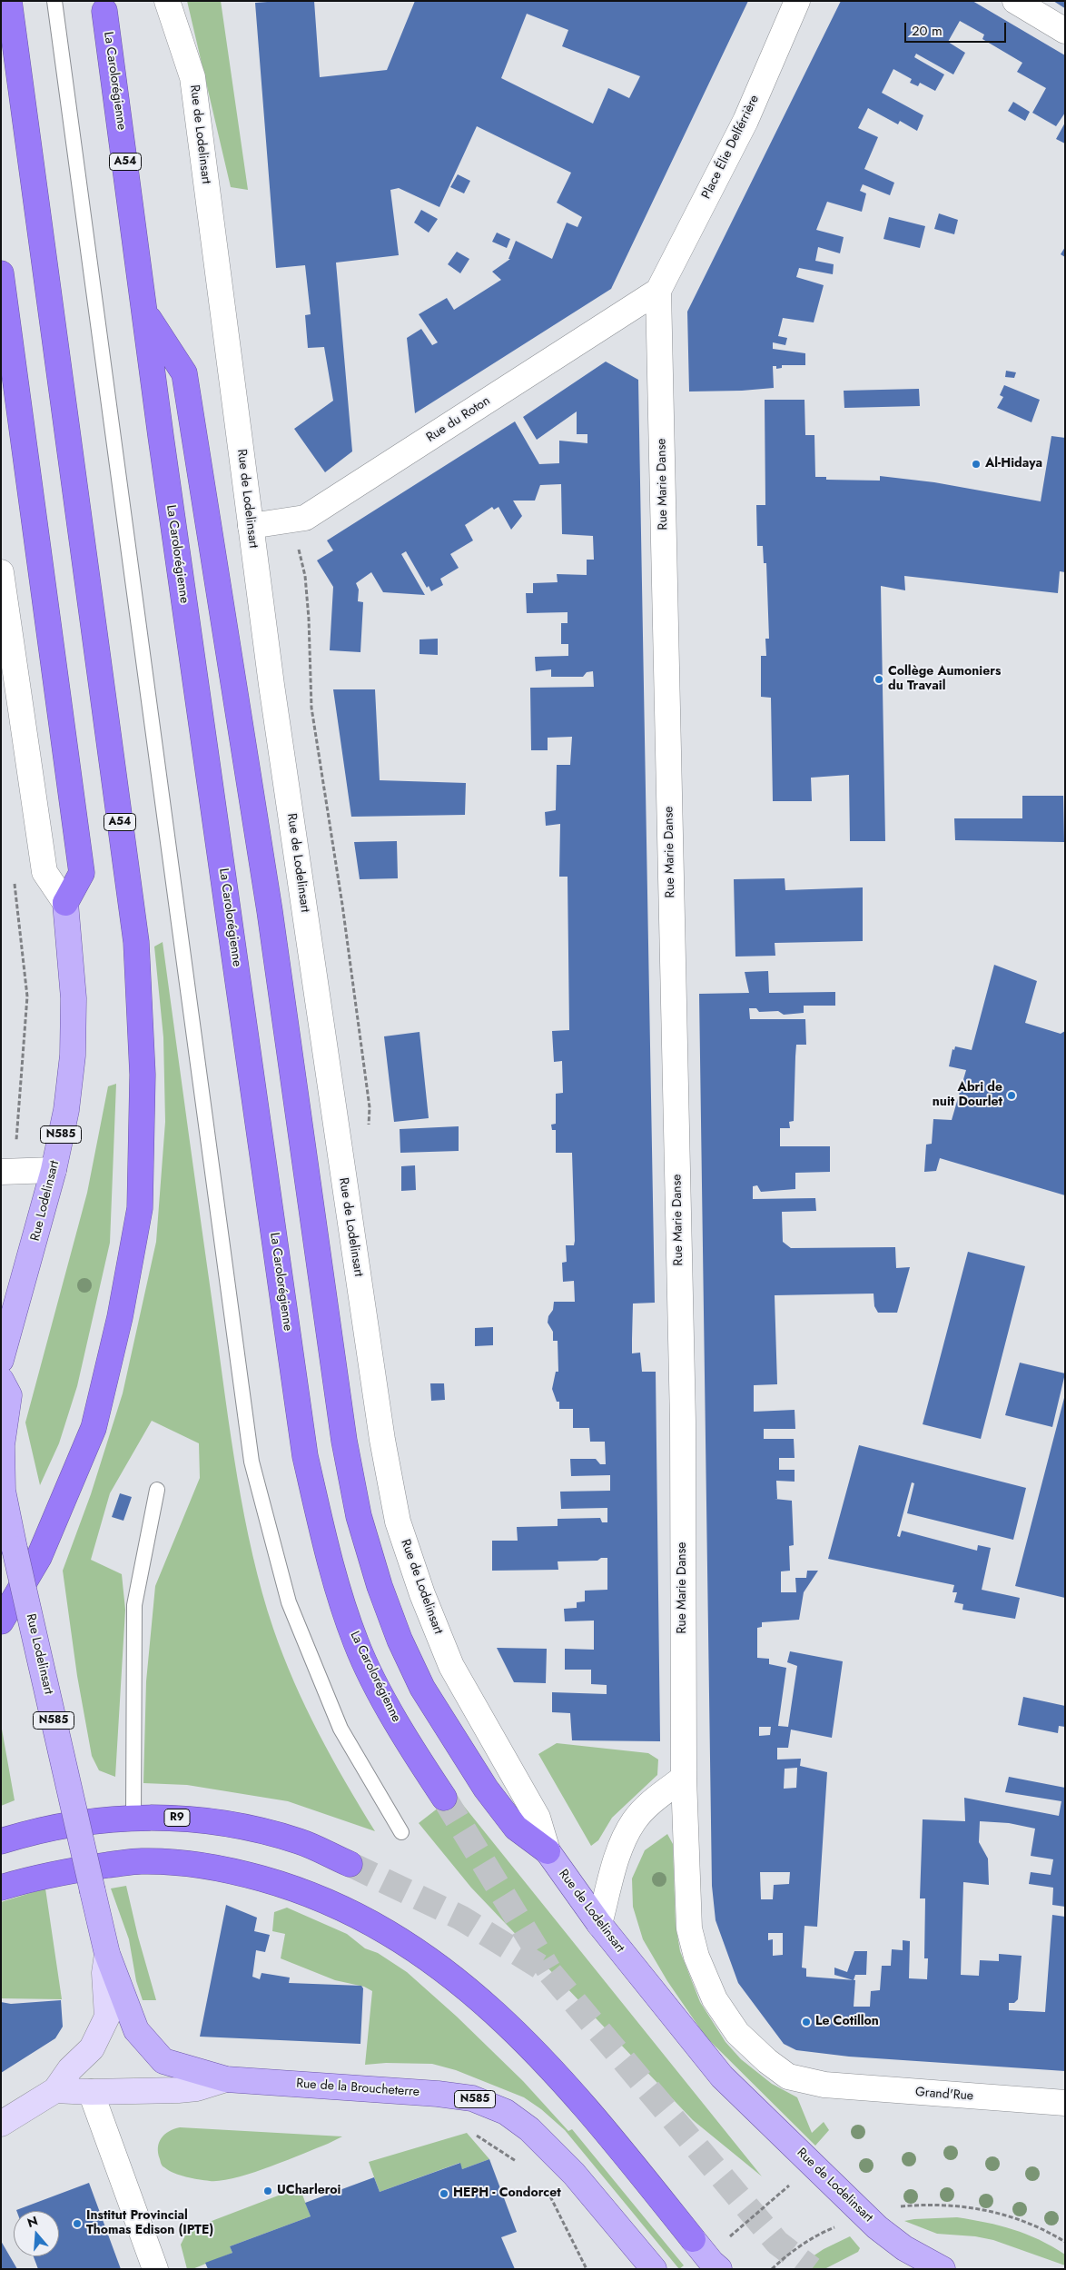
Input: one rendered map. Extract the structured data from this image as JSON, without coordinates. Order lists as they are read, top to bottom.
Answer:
{
  "streets": {
    "highway": ["La Carolorégienne", "A54", "R9"],
    "main road": [
      "Rue de Lodelinsart",
      "N585",
      "Rue Lodelinsart",
      "Rue de la Broucheterre"
    ],
    "street": [
      "Place Élie Delférrière",
      "Rue du Roton",
      "Rue Marie Danse",
      "Grand'Rue"
    ]
  },
  "crossings": [
    ["Rue de Lodelinsart", "Rue du Roton"],
    ["Place Élie Delférrière", "Rue du Roton"],
    ["Place Élie Delférrière", "Rue Marie Danse"],
    ["Rue du Roton", "Rue Marie Danse"],
    ["Rue Marie Danse", "Grand'Rue"],
    ["N585", "Rue Lodelinsart"],
    ["N585", "Rue de la Broucheterre"],
    ["Rue Lodelinsart", "Rue de la Broucheterre"]
  ],
  "places": [
    "Al-Hidaya",
    "Collège Aumoniers du Travail",
    "Abri de nuit Dourlet",
    "Le Cotillon",
    "UCharleroi",
    "HEPH - Condorcet",
    "Institut Provincial Thomas Edison (IPTE)"
  ],
  "scale_bar": "20 m",
  "north": "top"
}
